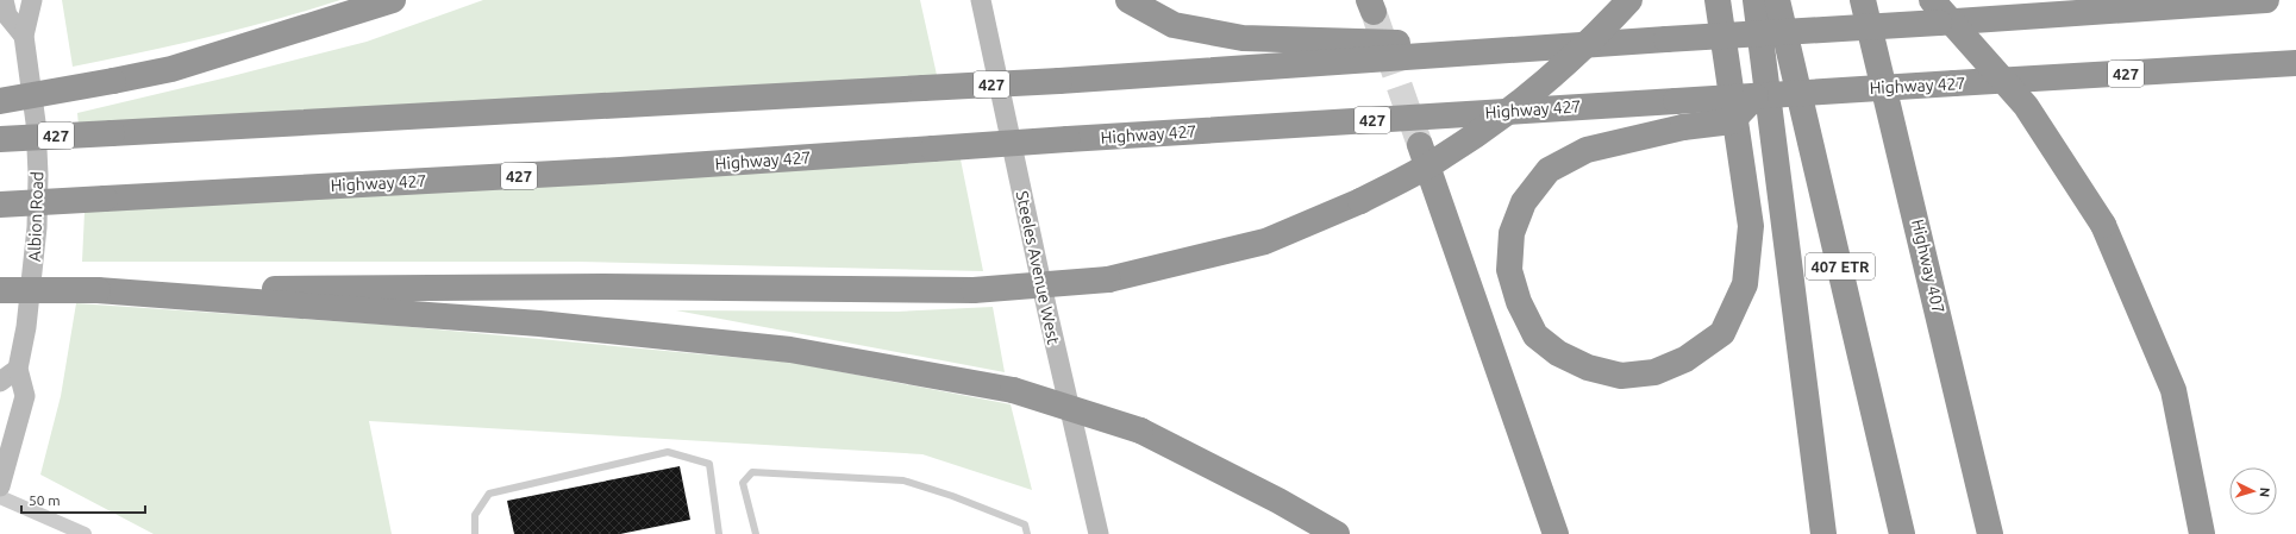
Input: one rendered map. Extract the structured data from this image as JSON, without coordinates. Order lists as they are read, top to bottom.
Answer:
{
  "streets": {
    "highway": [
      "427",
      "Highway 427",
      "407 ETR",
      "Highway 407"
    ],
    "main road": ["Albion Road", "Steeles Avenue West"]
  },
  "scale_bar": "50 m",
  "north": "right"
}
